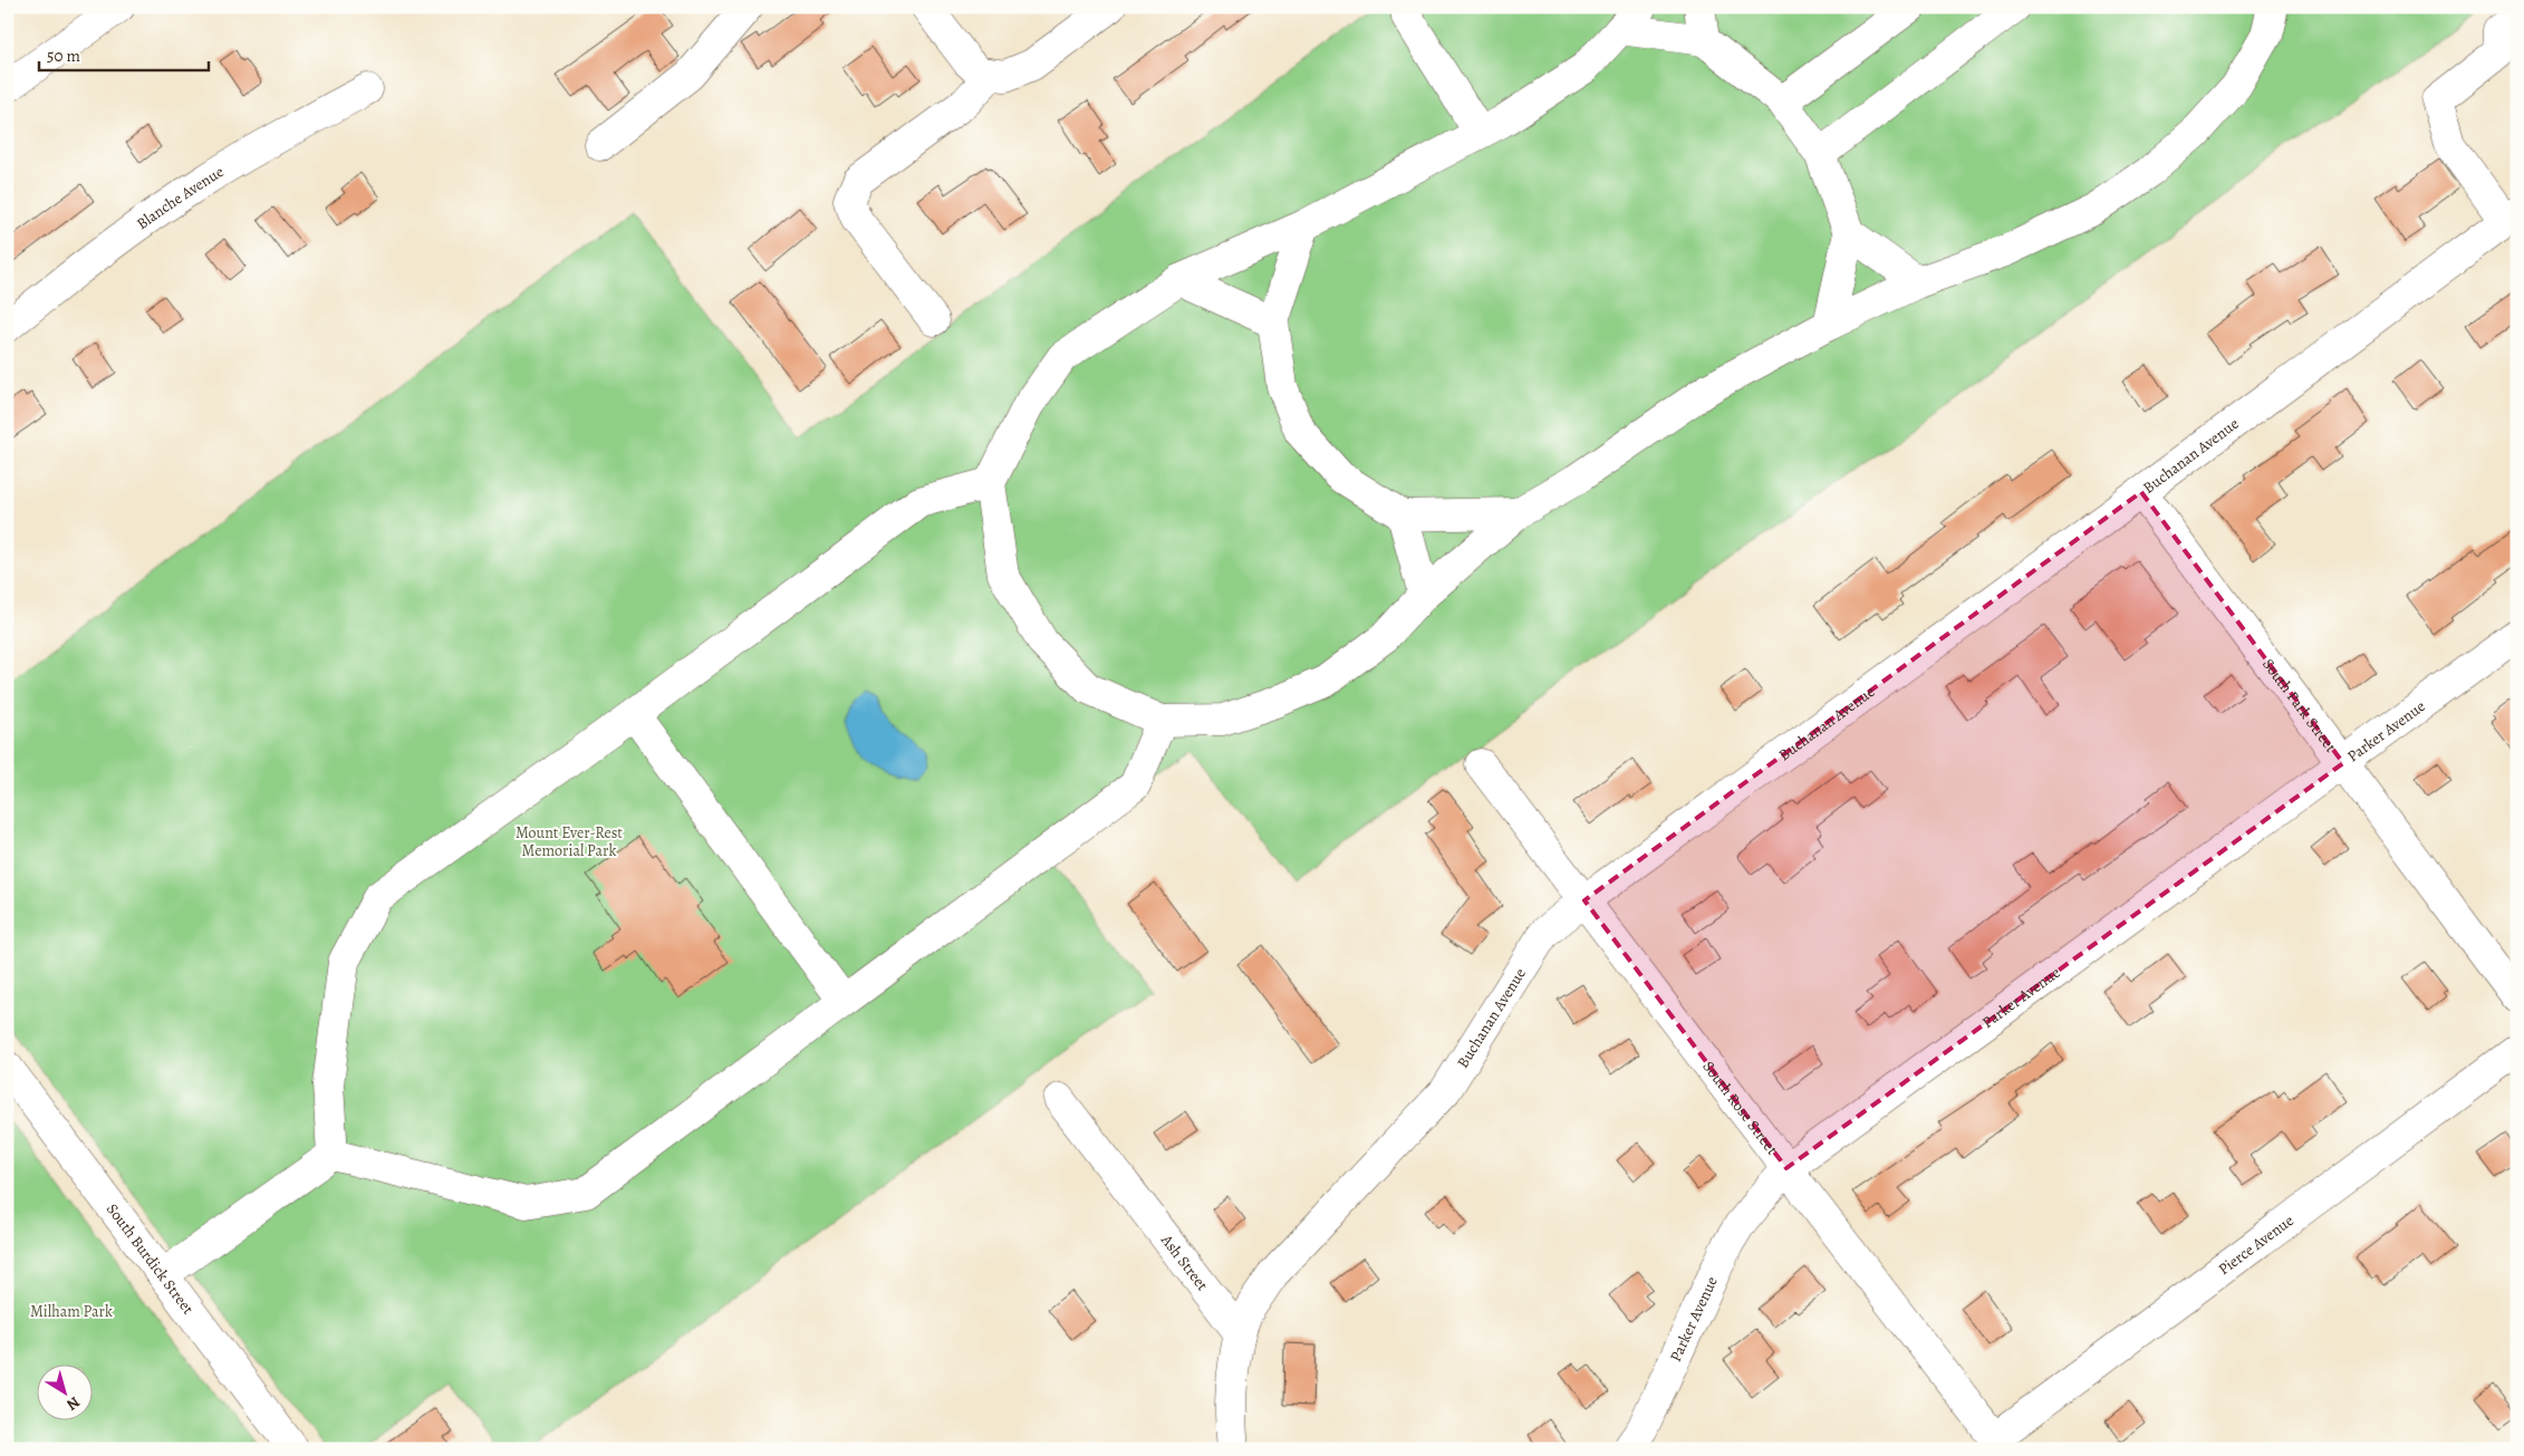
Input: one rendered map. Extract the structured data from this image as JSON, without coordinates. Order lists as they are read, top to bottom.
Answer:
{
  "streets": {
    "street": [
      "Blanche Avenue",
      "Buchanan Avenue",
      "South Park Street",
      "Parker Avenue",
      "South Rose Street",
      "Pierce Avenue",
      "South Burdick Street",
      "Ash Street"
    ]
  },
  "crossings": [
    ["Buchanan Avenue", "South Park Street"],
    ["Buchanan Avenue", "South Rose Street"],
    ["Buchanan Avenue", "Ash Street"],
    ["South Park Street", "Parker Avenue"],
    ["Parker Avenue", "South Rose Street"],
    ["South Rose Street", "Pierce Avenue"]
  ],
  "parks": ["Mount Ever-Rest Memorial Park", "Milham Park"],
  "scale_bar": "50 m",
  "north": "bottom right"
}
